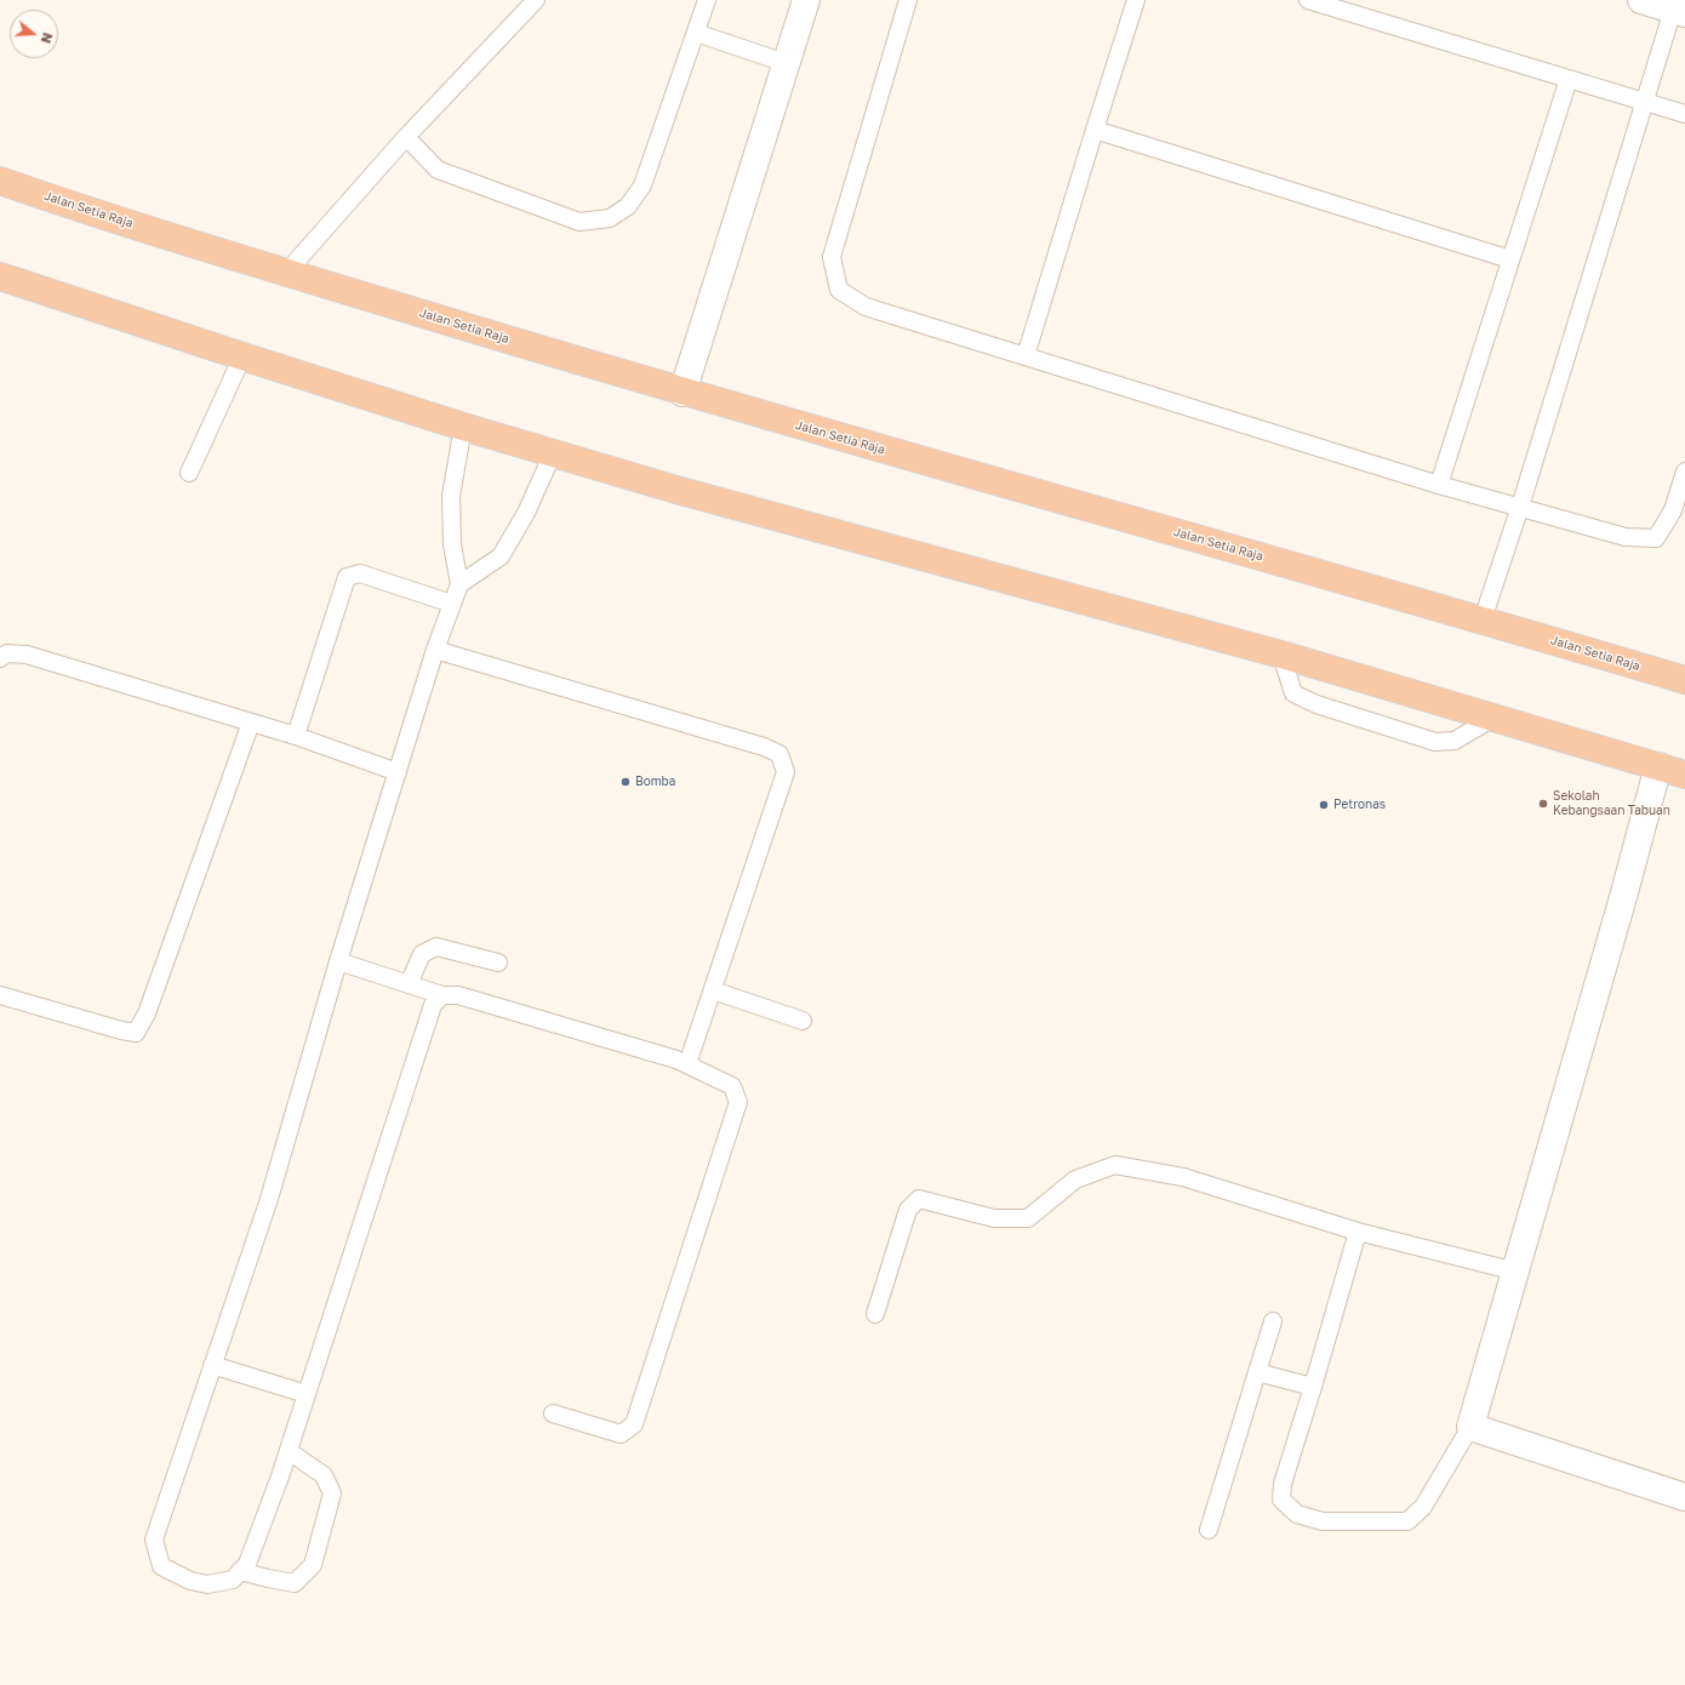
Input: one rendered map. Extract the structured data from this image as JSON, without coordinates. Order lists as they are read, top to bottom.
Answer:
{
  "streets": {
    "highway": ["Jalan Setia Raja"]
  },
  "places": ["Bomba", "Sekolah Kebangsaan Tabuan", "Petronas"],
  "north": "right"
}
